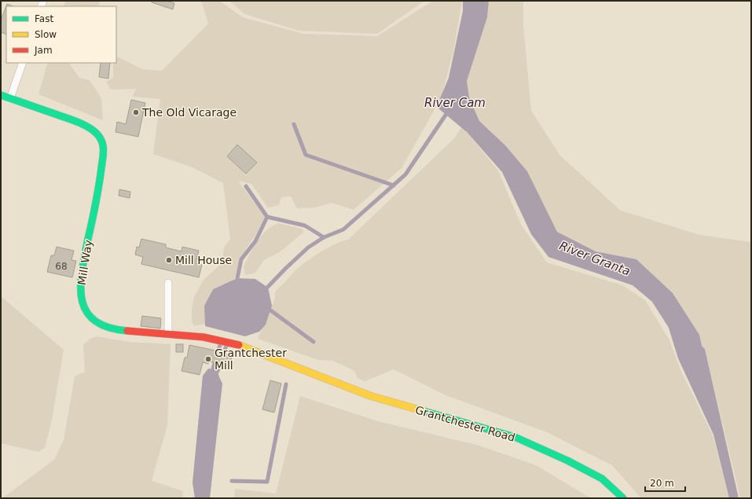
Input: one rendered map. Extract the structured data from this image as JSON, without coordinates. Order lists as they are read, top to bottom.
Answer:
{
  "streets": {
    "street": ["Mill Way", "Grantchester Road"]
  },
  "crossings": [
    ["Mill Way", "Grantchester Road"]
  ],
  "water": ["River Cam", "River Granta"],
  "places": ["The Old Vicarage", "Mill House", "Grantchester Mill"],
  "house_numbers": ["68"],
  "legend": ["Fast", "Slow", "Jam"],
  "scale_bar": "20 m"
}
